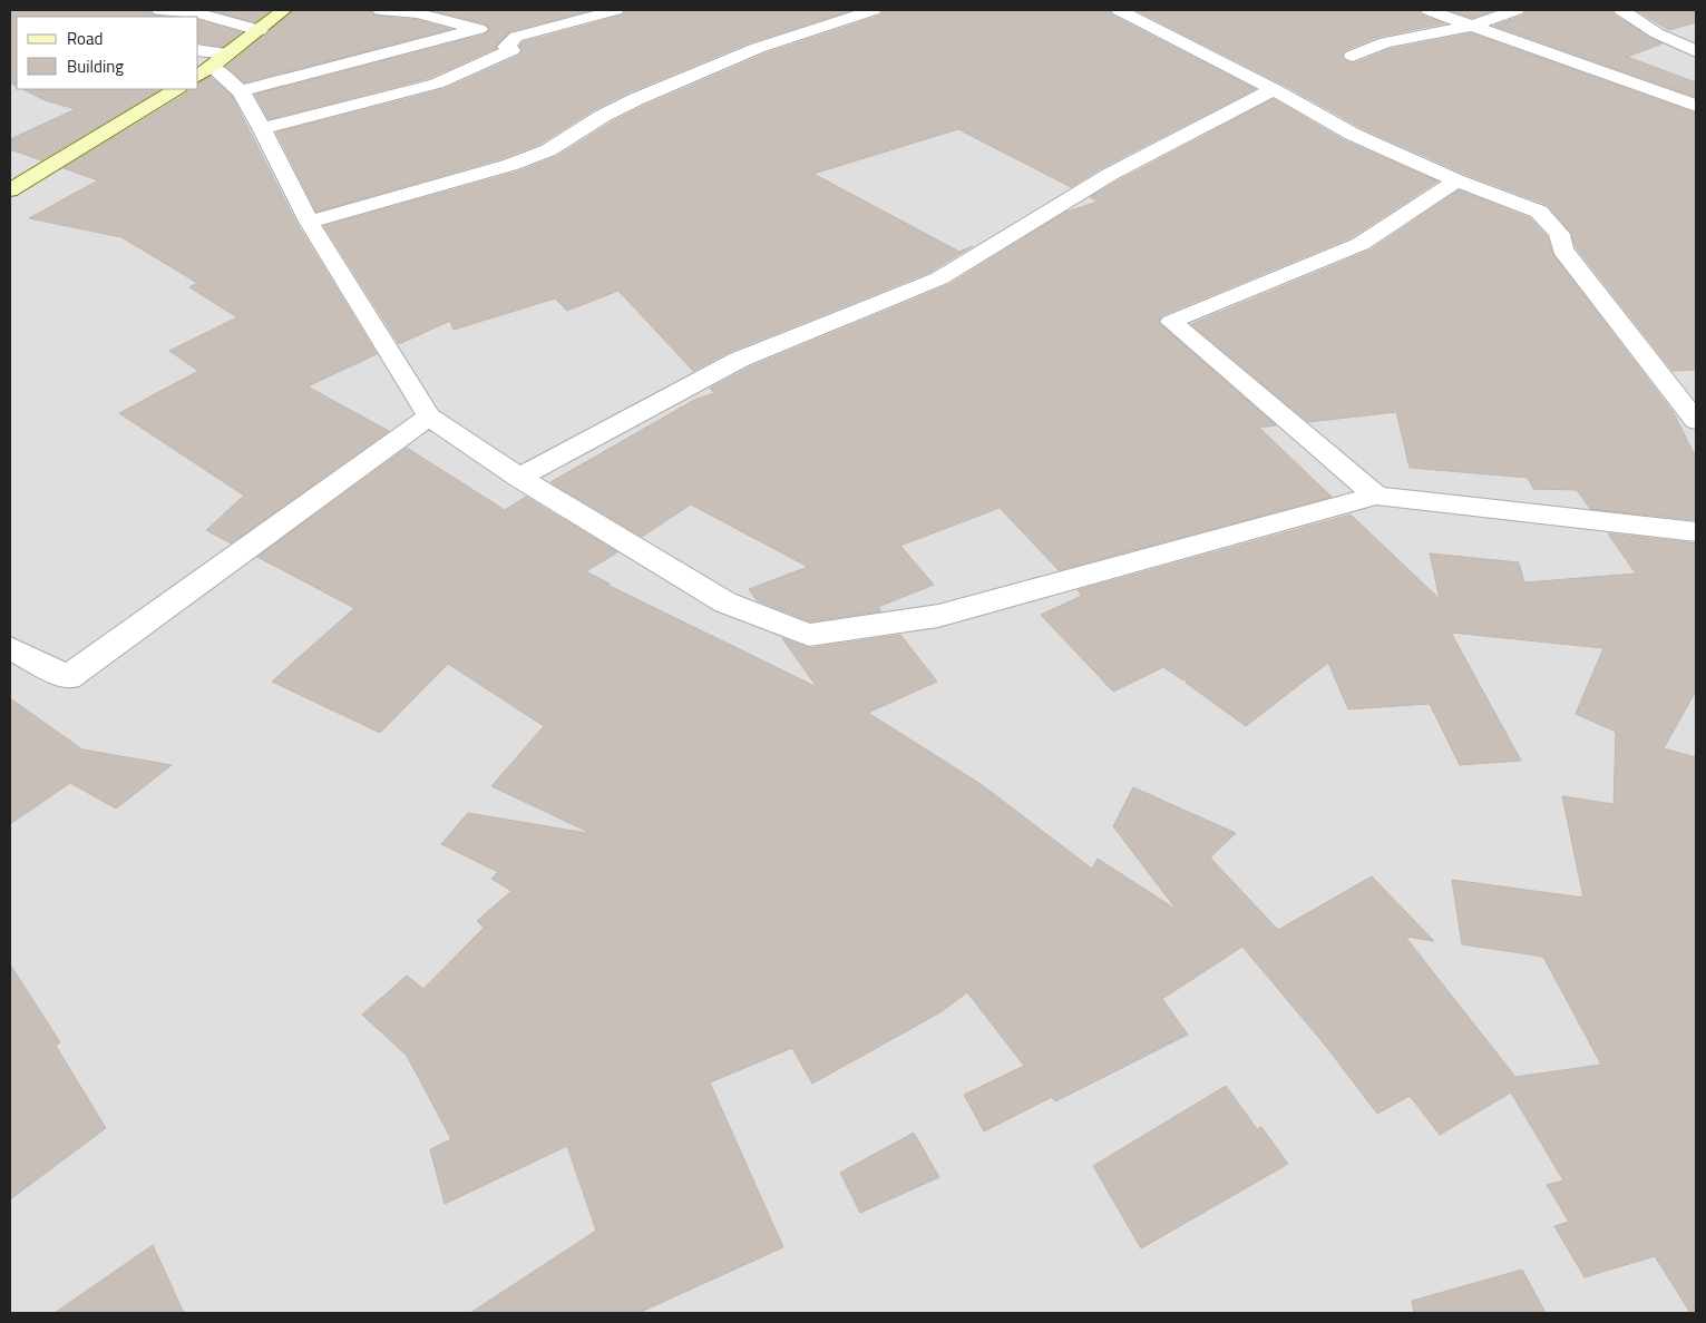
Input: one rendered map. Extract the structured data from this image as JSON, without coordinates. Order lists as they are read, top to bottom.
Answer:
{
  "legend": ["Road", "Building"]
}
